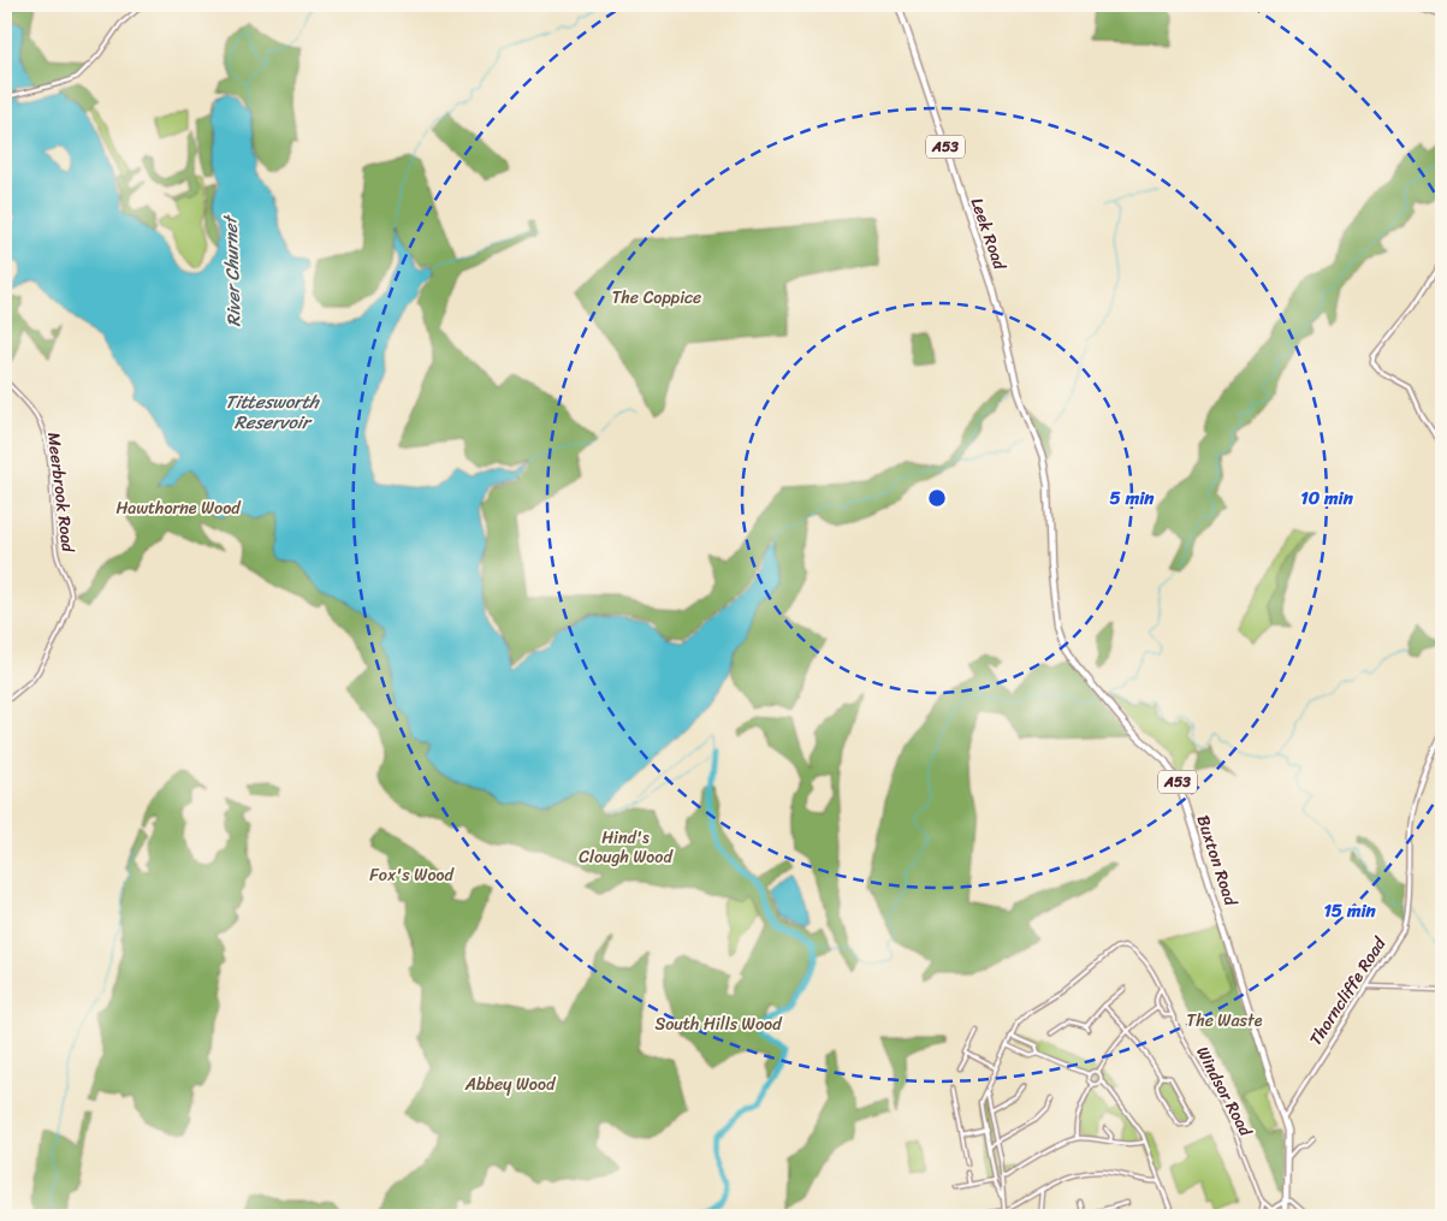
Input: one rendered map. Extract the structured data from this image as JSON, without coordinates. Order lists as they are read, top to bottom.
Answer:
{
  "streets": {
    "highway": ["A53", "Leek Road", "Buxton Road"],
    "street": ["Meerbrook Road", "Thorncliffe Road", "Windsor Road"]
  },
  "crossings": [
    ["Leek Road", "Buxton Road"],
    ["Buxton Road", "Thorncliffe Road"]
  ],
  "water": ["River Churnet", "Tittesworth Reservoir"],
  "parks": [
    "The Coppice",
    "Hawthorne Wood",
    "Hind's Clough Wood",
    "Fox's Wood",
    "The Waste",
    "South Hills Wood",
    "Abbey Wood"
  ],
  "rings": ["5 min", "10 min", "15 min"]
}
